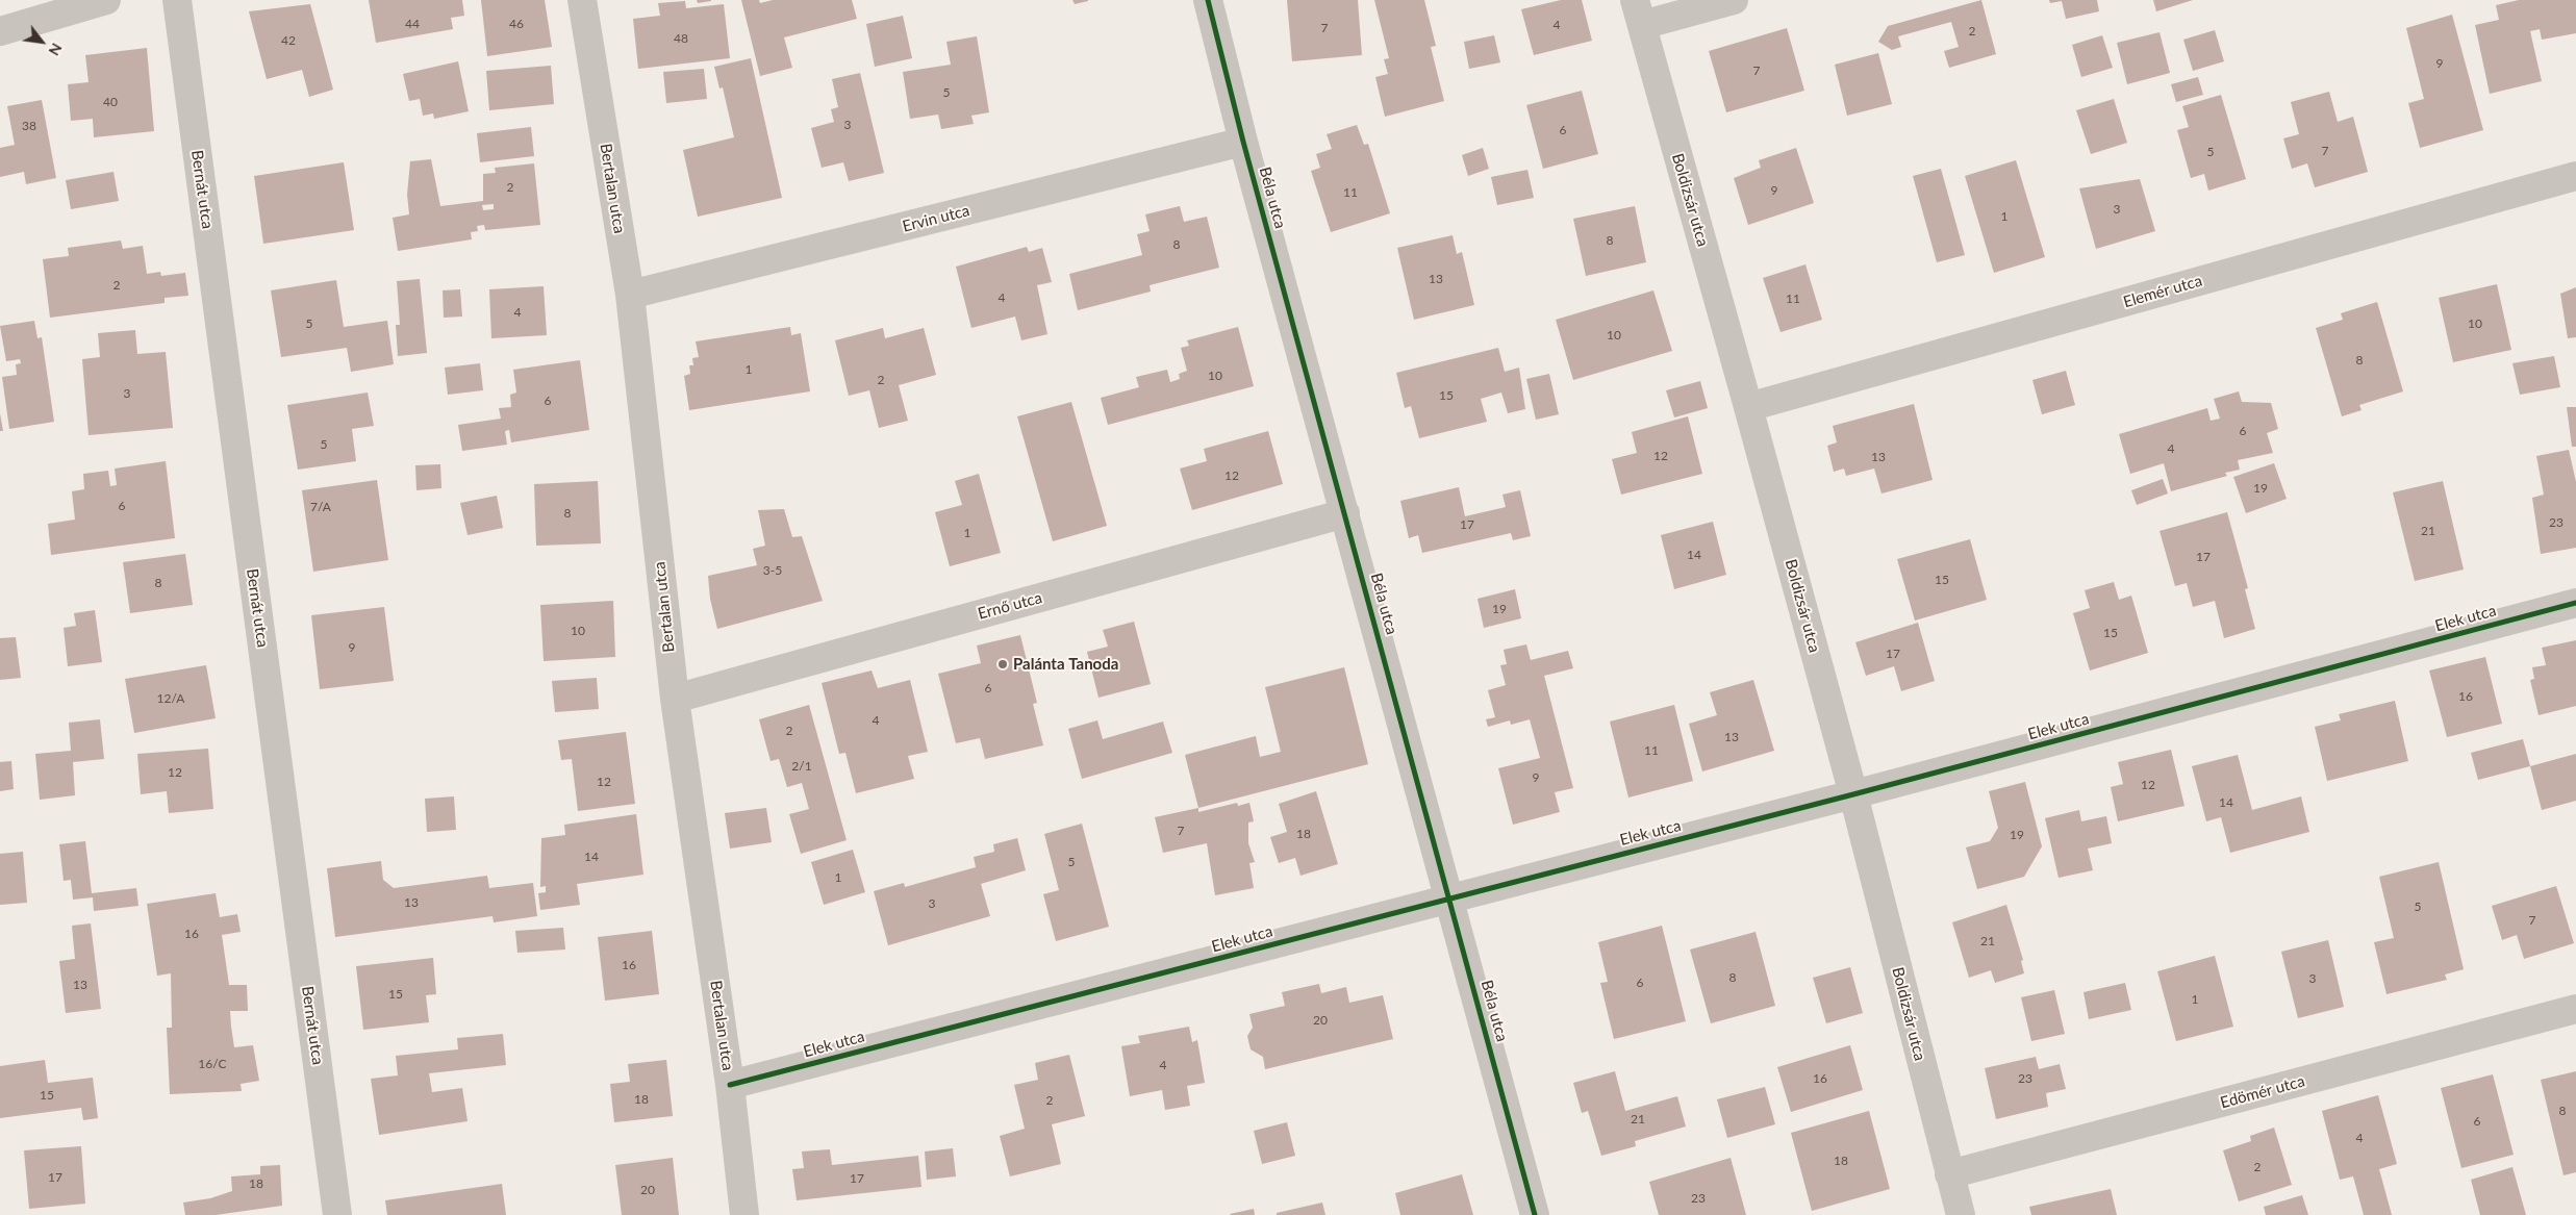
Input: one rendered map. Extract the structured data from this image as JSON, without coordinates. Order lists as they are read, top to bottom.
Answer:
{
  "streets": {
    "street": [
      "Bertalan utca",
      "Bernát utca",
      "Béla utca",
      "Boldizsár utca",
      "Ervin utca",
      "Elemér utca",
      "Ernő utca",
      "Elek utca",
      "Edömér utca"
    ]
  },
  "crossings": [
    ["Bertalan utca", "Ervin utca"],
    ["Bertalan utca", "Ernő utca"],
    ["Bertalan utca", "Elek utca"],
    ["Béla utca", "Ervin utca"],
    ["Béla utca", "Ernő utca"],
    ["Béla utca", "Elek utca"],
    ["Boldizsár utca", "Elemér utca"],
    ["Boldizsár utca", "Elek utca"],
    ["Boldizsár utca", "Edömér utca"]
  ],
  "places": ["Palánta Tanoda"],
  "house_numbers": [
    "44",
    "46",
    "4",
    "7",
    "2",
    "48",
    "42",
    "9",
    "7",
    "5",
    "40",
    "3",
    "38",
    "6",
    "7",
    "5",
    "2",
    "9",
    "11",
    "3",
    "1",
    "8",
    "8",
    "13",
    "2",
    "4",
    "11",
    "4",
    "5",
    "10",
    "10",
    "8",
    "1",
    "10",
    "2",
    "3",
    "15",
    "6",
    "6",
    "5",
    "4",
    "12",
    "13",
    "12",
    "19",
    "6",
    "7/A",
    "8",
    "23",
    "17",
    "21",
    "1",
    "14",
    "17",
    "3-5",
    "15",
    "8",
    "19",
    "10",
    "15",
    "9",
    "17",
    "6",
    "16",
    "12/A",
    "4",
    "2",
    "13",
    "11",
    "2/1",
    "12",
    "9",
    "12",
    "12",
    "14",
    "7",
    "18",
    "19",
    "14",
    "5",
    "1",
    "13",
    "3",
    "5",
    "7",
    "16",
    "21",
    "16",
    "8",
    "3",
    "6",
    "13",
    "15",
    "1",
    "20",
    "16/C",
    "4",
    "16",
    "23",
    "15",
    "18",
    "2",
    "8",
    "21",
    "6",
    "4",
    "18",
    "2",
    "17",
    "17",
    "18",
    "20",
    "23"
  ],
  "north": "bottom right"
}
